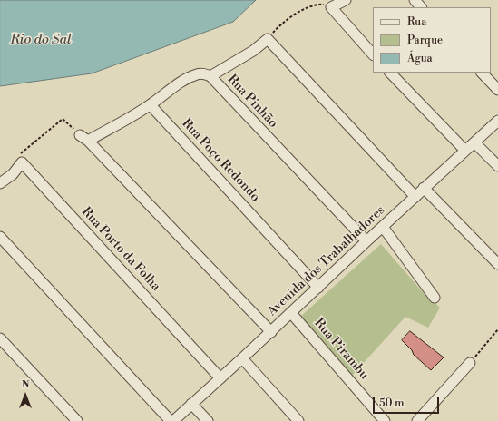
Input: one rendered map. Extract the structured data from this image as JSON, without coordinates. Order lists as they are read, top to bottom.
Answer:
{
  "streets": {
    "street": [
      "Rua Pinhão",
      "Rua Poço Redondo",
      "Rua Porto da Folha",
      "Avenida dos Trabalhadores",
      "Rua Pirambu"
    ]
  },
  "crossings": [
    ["Rua Pinhão", "Avenida dos Trabalhadores"],
    ["Rua Poço Redondo", "Avenida dos Trabalhadores"],
    ["Rua Porto da Folha", "Avenida dos Trabalhadores"],
    ["Avenida dos Trabalhadores", "Rua Pirambu"]
  ],
  "water": ["Rio do Sal"],
  "legend": ["Rua", "Parque", "Água"],
  "scale_bar": "50 m",
  "north": "top"
}
